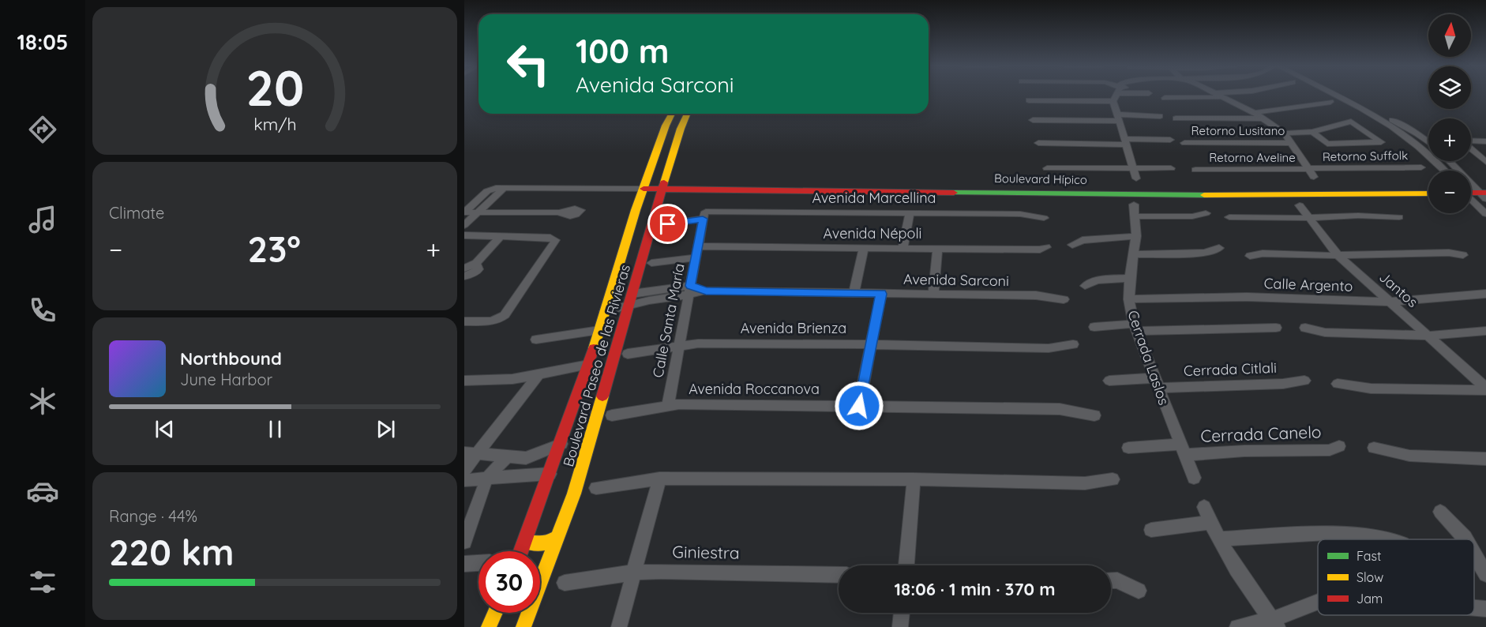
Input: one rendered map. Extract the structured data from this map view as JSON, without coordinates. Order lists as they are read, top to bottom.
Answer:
{
  "streets": {
    "street": [
      "Retorno Lusitano",
      "Retorno Suffolk",
      "Retorno Aveline",
      "Boulevard Hípico",
      "Avenida Marcellina",
      "Avenida Népoli",
      "Avenida Sarconi",
      "Calle Argento",
      "Jantos",
      "Calle Santa María",
      "Avenida Brienza",
      "Cerrada Laslos",
      "Boulevard Paseo de las Rivieras",
      "Cerrada Citlali",
      "Avenida Roccanova",
      "Cerrada Canelo",
      "Giniestra"
    ]
  },
  "crossings": [
    ["Retorno Suffolk", "Retorno Aveline"],
    ["Boulevard Hípico", "Boulevard Paseo de las Rivieras"],
    ["Avenida Marcellina", "Calle Santa María"],
    ["Avenida Népoli", "Calle Santa María"],
    ["Avenida Sarconi", "Calle Santa María"],
    ["Avenida Sarconi", "Boulevard Paseo de las Rivieras"],
    ["Calle Argento", "Jantos"],
    ["Calle Argento", "Cerrada Laslos"],
    ["Calle Santa María", "Avenida Brienza"],
    ["Calle Santa María", "Avenida Roccanova"],
    ["Cerrada Laslos", "Cerrada Citlali"],
    ["Cerrada Laslos", "Cerrada Canelo"]
  ],
  "legend": ["Fast", "Slow", "Jam"],
  "north": "top",
  "page": {
    "tabs": "18:05",
    "map_buttons": ["+", "−"],
    "turn": ["100 m", "Avenida Sarconi"],
    "tile": [
      "Climate",
      ["Range · 44%", "220 km"]
    ],
    "heat": ["−", "23°", "+"],
    "song": ["Northbound", "June Harbor"],
    "limit": "30",
    "trip": "18:06 · 1 min · 370 m",
    "gauge": ["20", "km/h"]
  }
}
